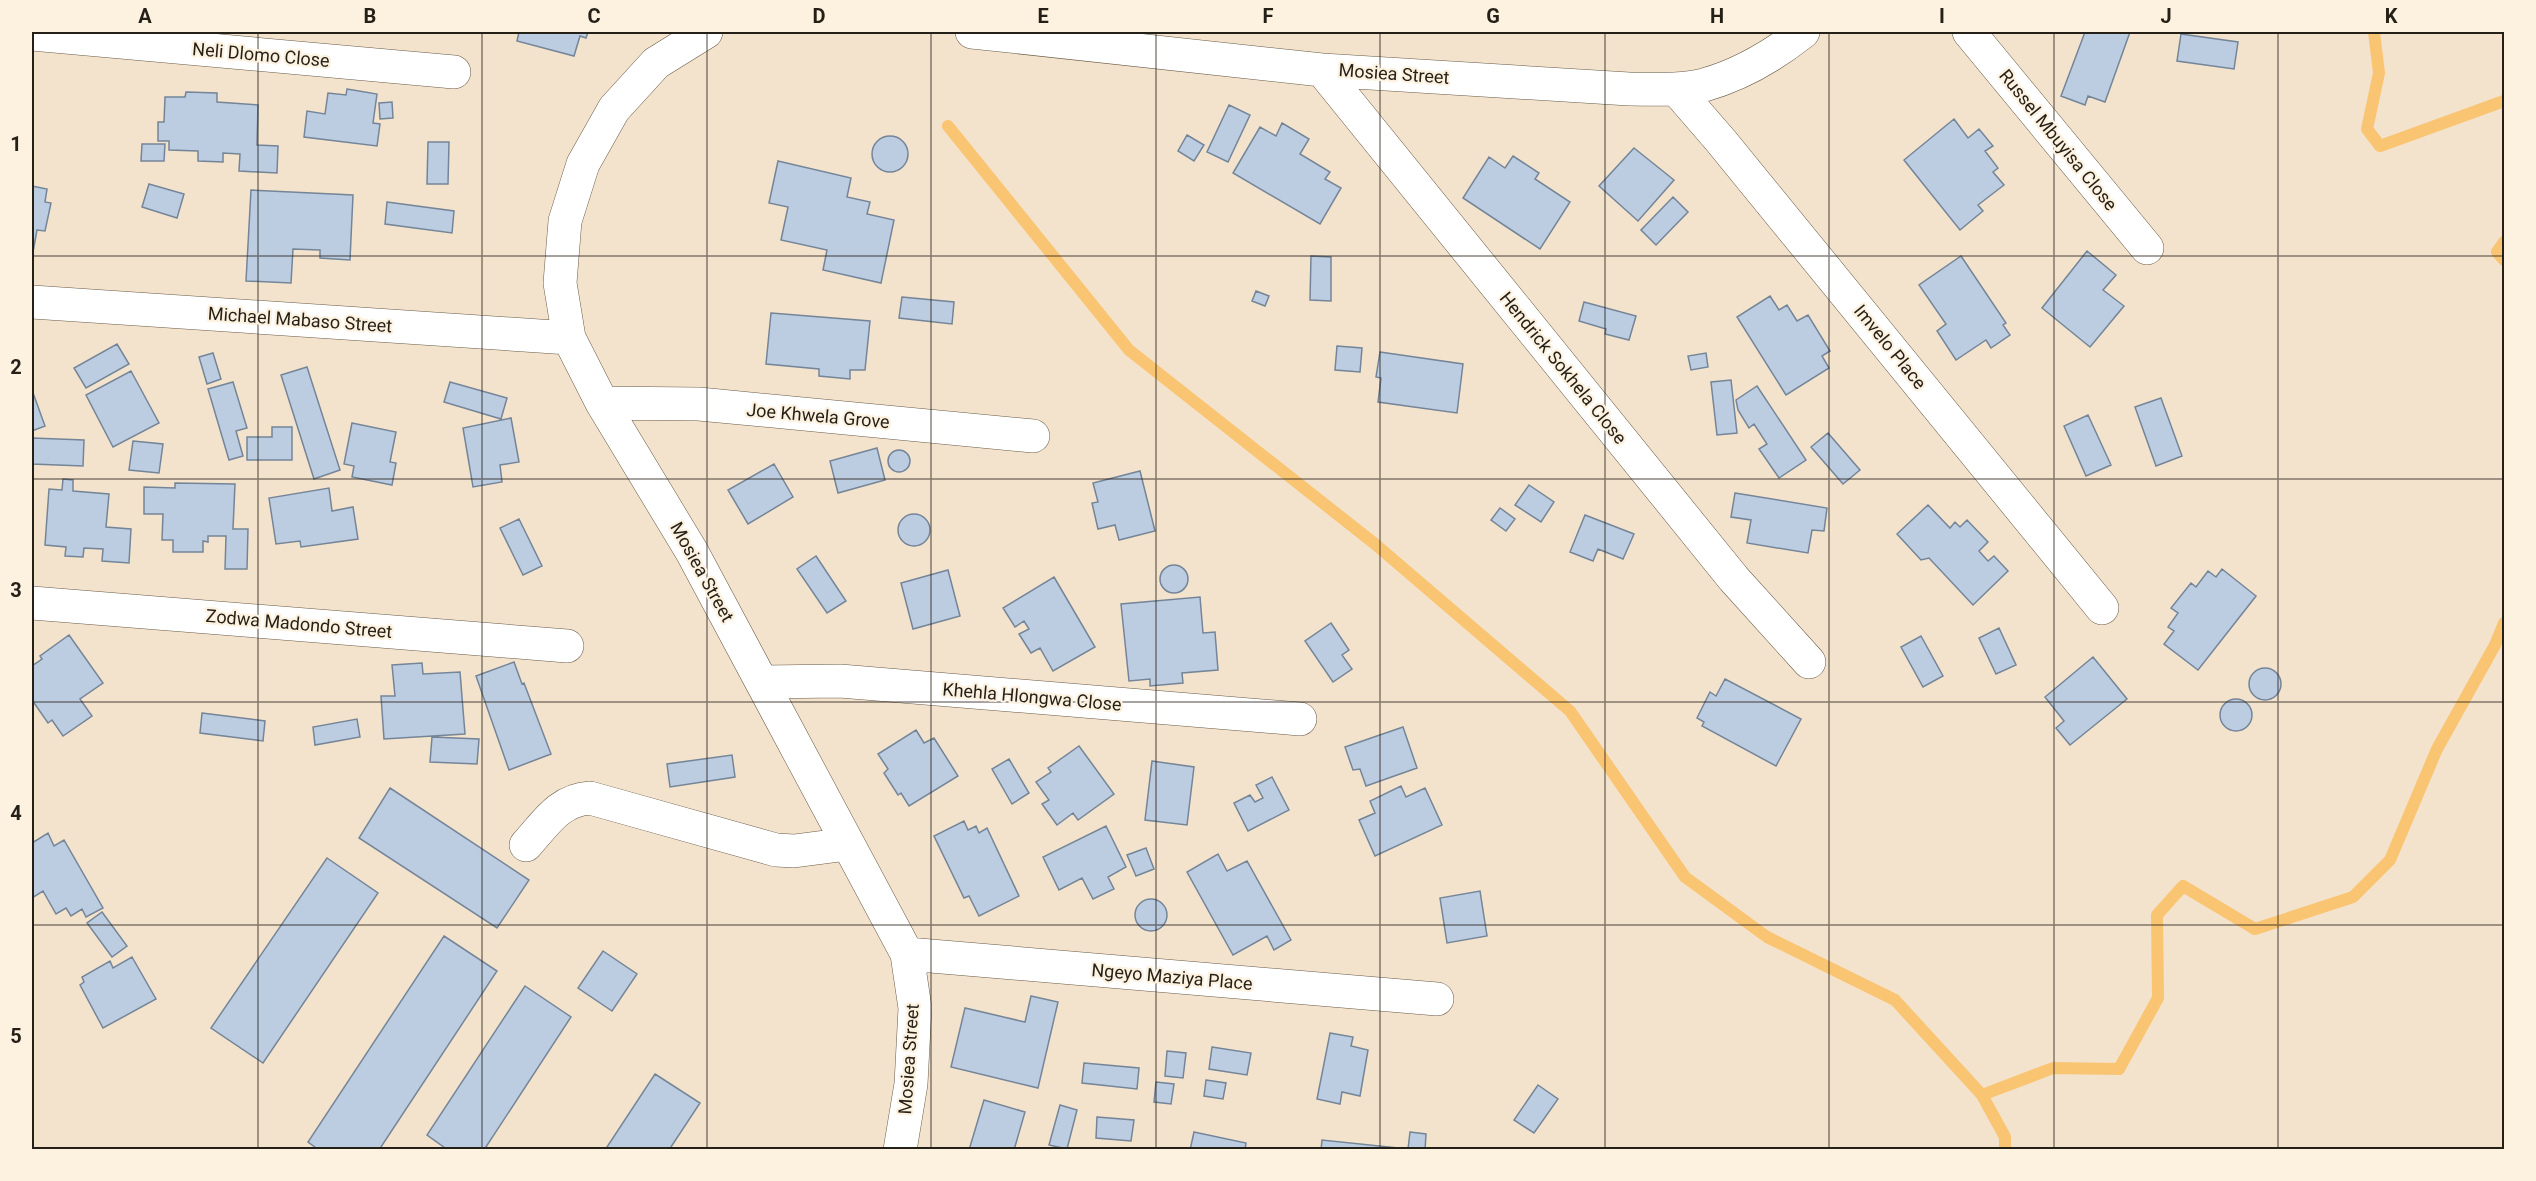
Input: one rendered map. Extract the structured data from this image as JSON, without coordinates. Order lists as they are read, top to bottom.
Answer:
{
  "streets": {
    "street": [
      "Neli Dlomo Close",
      "Mosiea Street",
      "Russel Mbuyisa Close",
      "Michael Mabaso Street",
      "Imvelo Place",
      "Hendrick Sokhela Close",
      "Joe Khwela Grove",
      "Zodwa Madondo Street",
      "Khehla Hlongwa Close",
      "Ngeyo Maziya Place"
    ]
  },
  "crossings": [
    ["Mosiea Street", "Michael Mabaso Street"],
    ["Mosiea Street", "Imvelo Place"],
    ["Mosiea Street", "Hendrick Sokhela Close"],
    ["Mosiea Street", "Joe Khwela Grove"],
    ["Mosiea Street", "Khehla Hlongwa Close"],
    ["Mosiea Street", "Ngeyo Maziya Place"]
  ],
  "grid": {
    "columns": [
      "A",
      "B",
      "C",
      "D",
      "E",
      "F",
      "G",
      "H",
      "I",
      "J",
      "K"
    ],
    "rows": [
      "1",
      "2",
      "3",
      "4",
      "5"
    ]
  }
}
